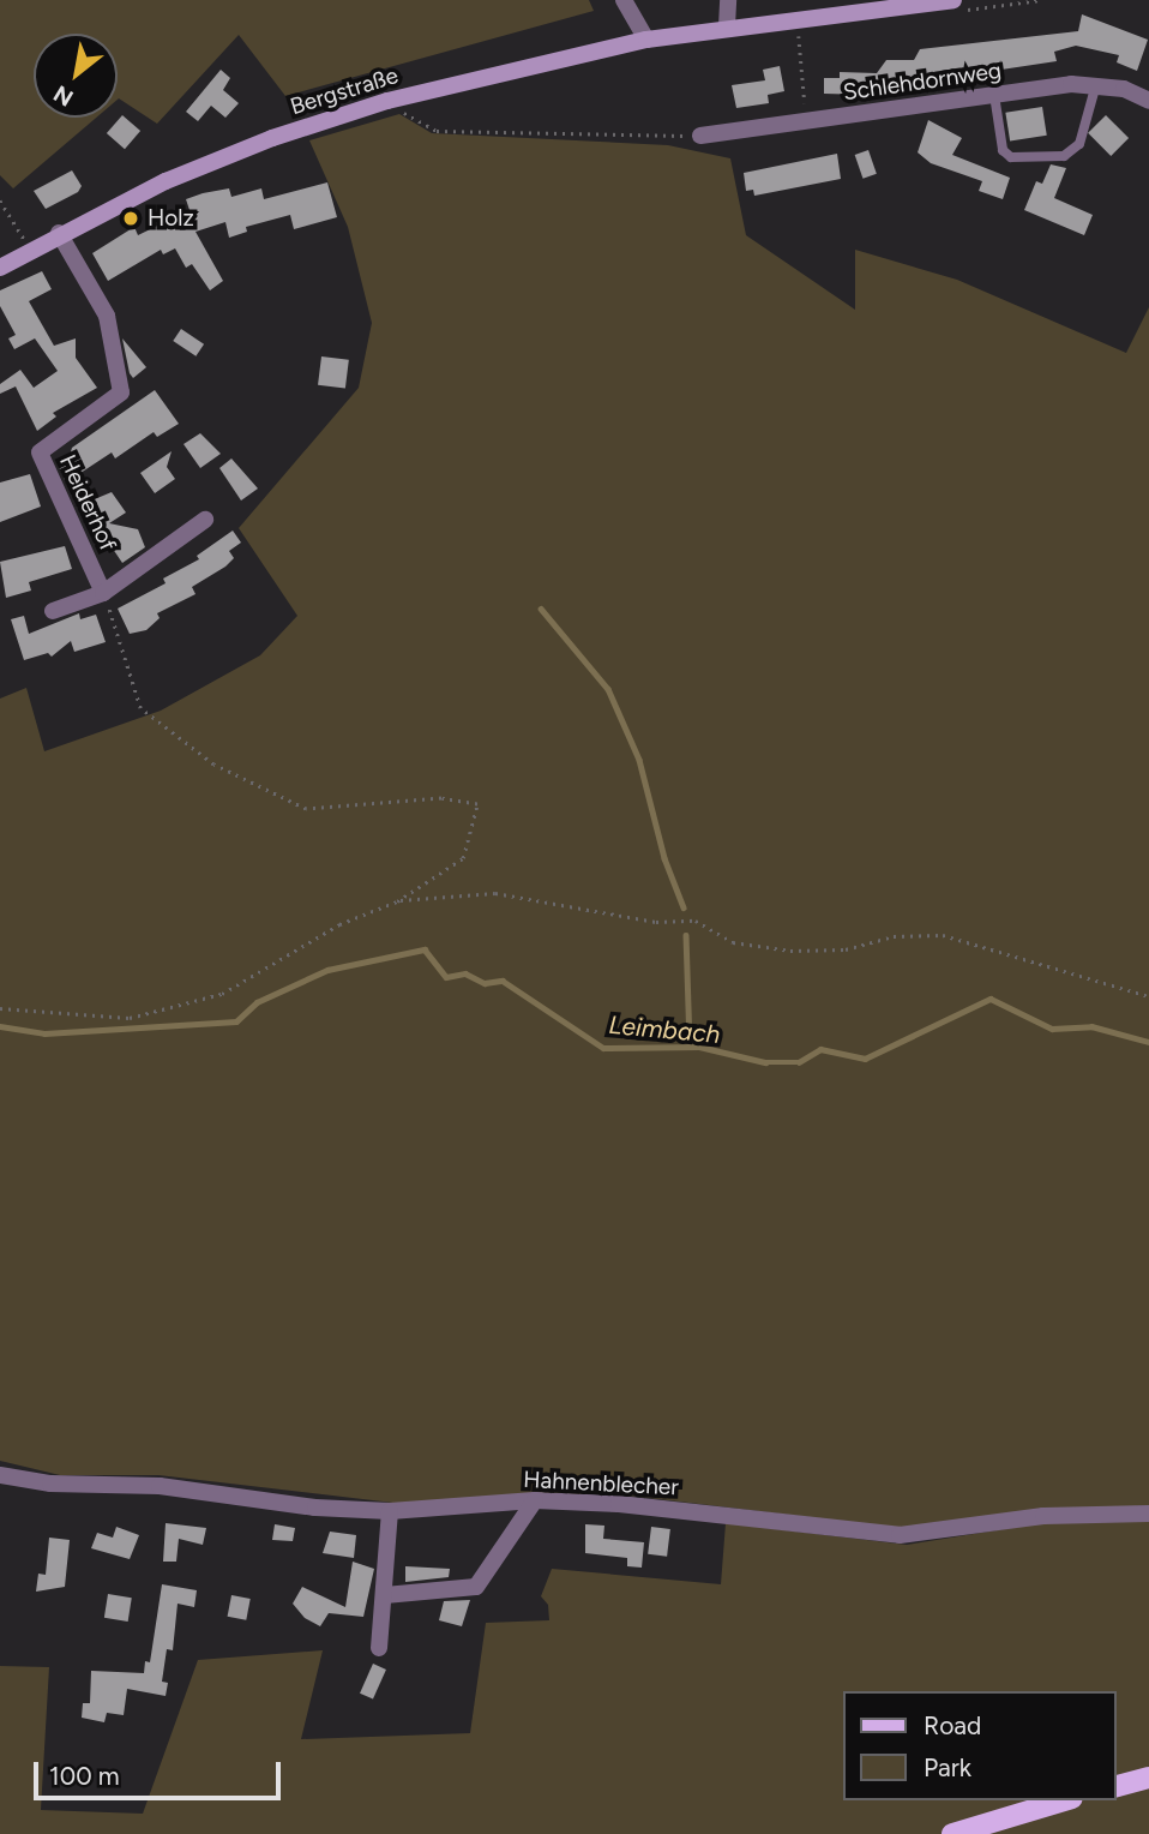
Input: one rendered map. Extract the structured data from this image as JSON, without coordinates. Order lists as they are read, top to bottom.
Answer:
{
  "streets": {
    "street": [
      "Schlehdornweg",
      "Bergstraße",
      "Heiderhof",
      "Hahnenblecher"
    ]
  },
  "crossings": [
    ["Bergstraße", "Heiderhof"]
  ],
  "water": ["Leimbach"],
  "places": ["Holz"],
  "legend": ["Road", "Park"],
  "scale_bar": "100 m",
  "north": "bottom left"
}
